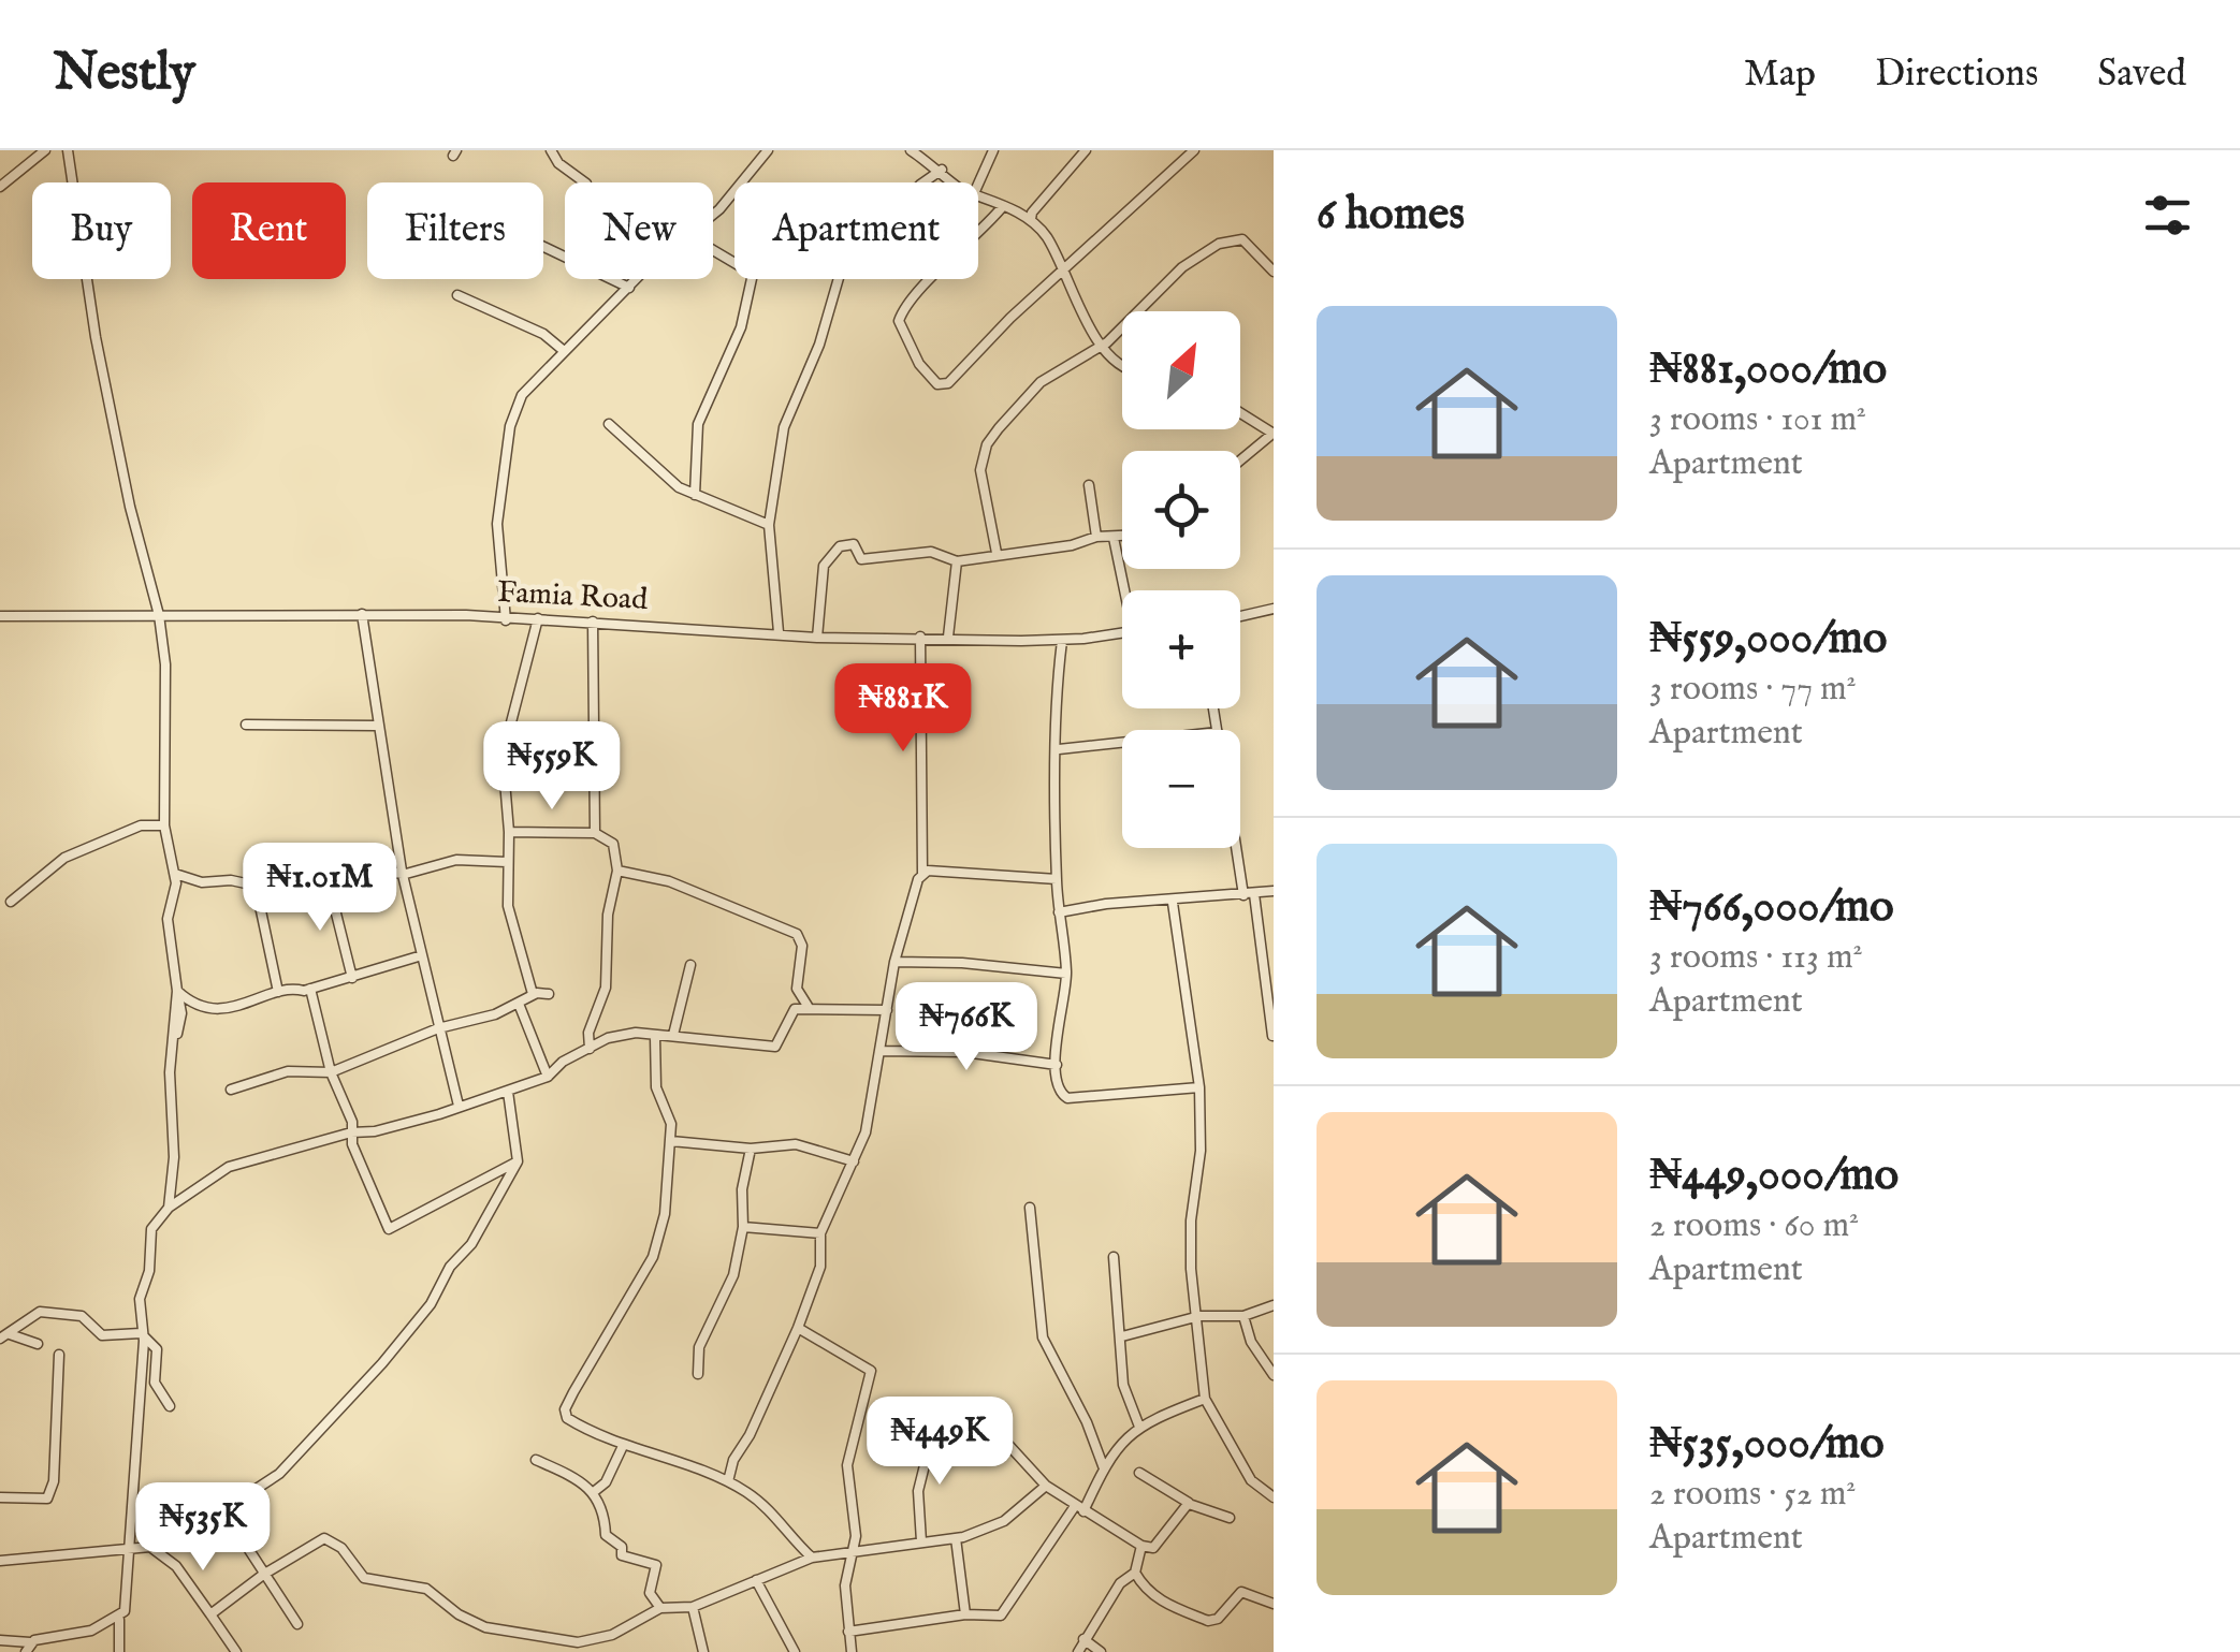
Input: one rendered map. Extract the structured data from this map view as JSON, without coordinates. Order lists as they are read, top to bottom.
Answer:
{
  "streets": {
    "street": ["Famia Road"]
  },
  "north": "top right",
  "page": {
    "header": "Nestly",
    "nav": ["Map", "Directions", "Saved"],
    "heading": "6 homes",
    "chip": [
      "Buy",
      "Rent",
      "Filters",
      "New",
      "Apartment"
    ],
    "list": [
      {
        "name": "₦881,000/mo",
        "note": "3 rooms · 101 m² · Apartment"
      },
      {
        "name": "₦559,000/mo",
        "note": "3 rooms · 77 m² · Apartment"
      },
      {
        "name": "₦766,000/mo",
        "note": "3 rooms · 113 m² · Apartment"
      },
      {
        "name": "₦449,000/mo",
        "note": "2 rooms · 60 m² · Apartment"
      },
      {
        "name": "₦535,000/mo",
        "note": "2 rooms · 52 m² · Apartment"
      }
    ],
    "map_buttons": ["+", "−"],
    "price": [
      "₦881K",
      "₦559K",
      "₦1.01M",
      "₦766K",
      "₦449K",
      "₦535K"
    ]
  }
}
